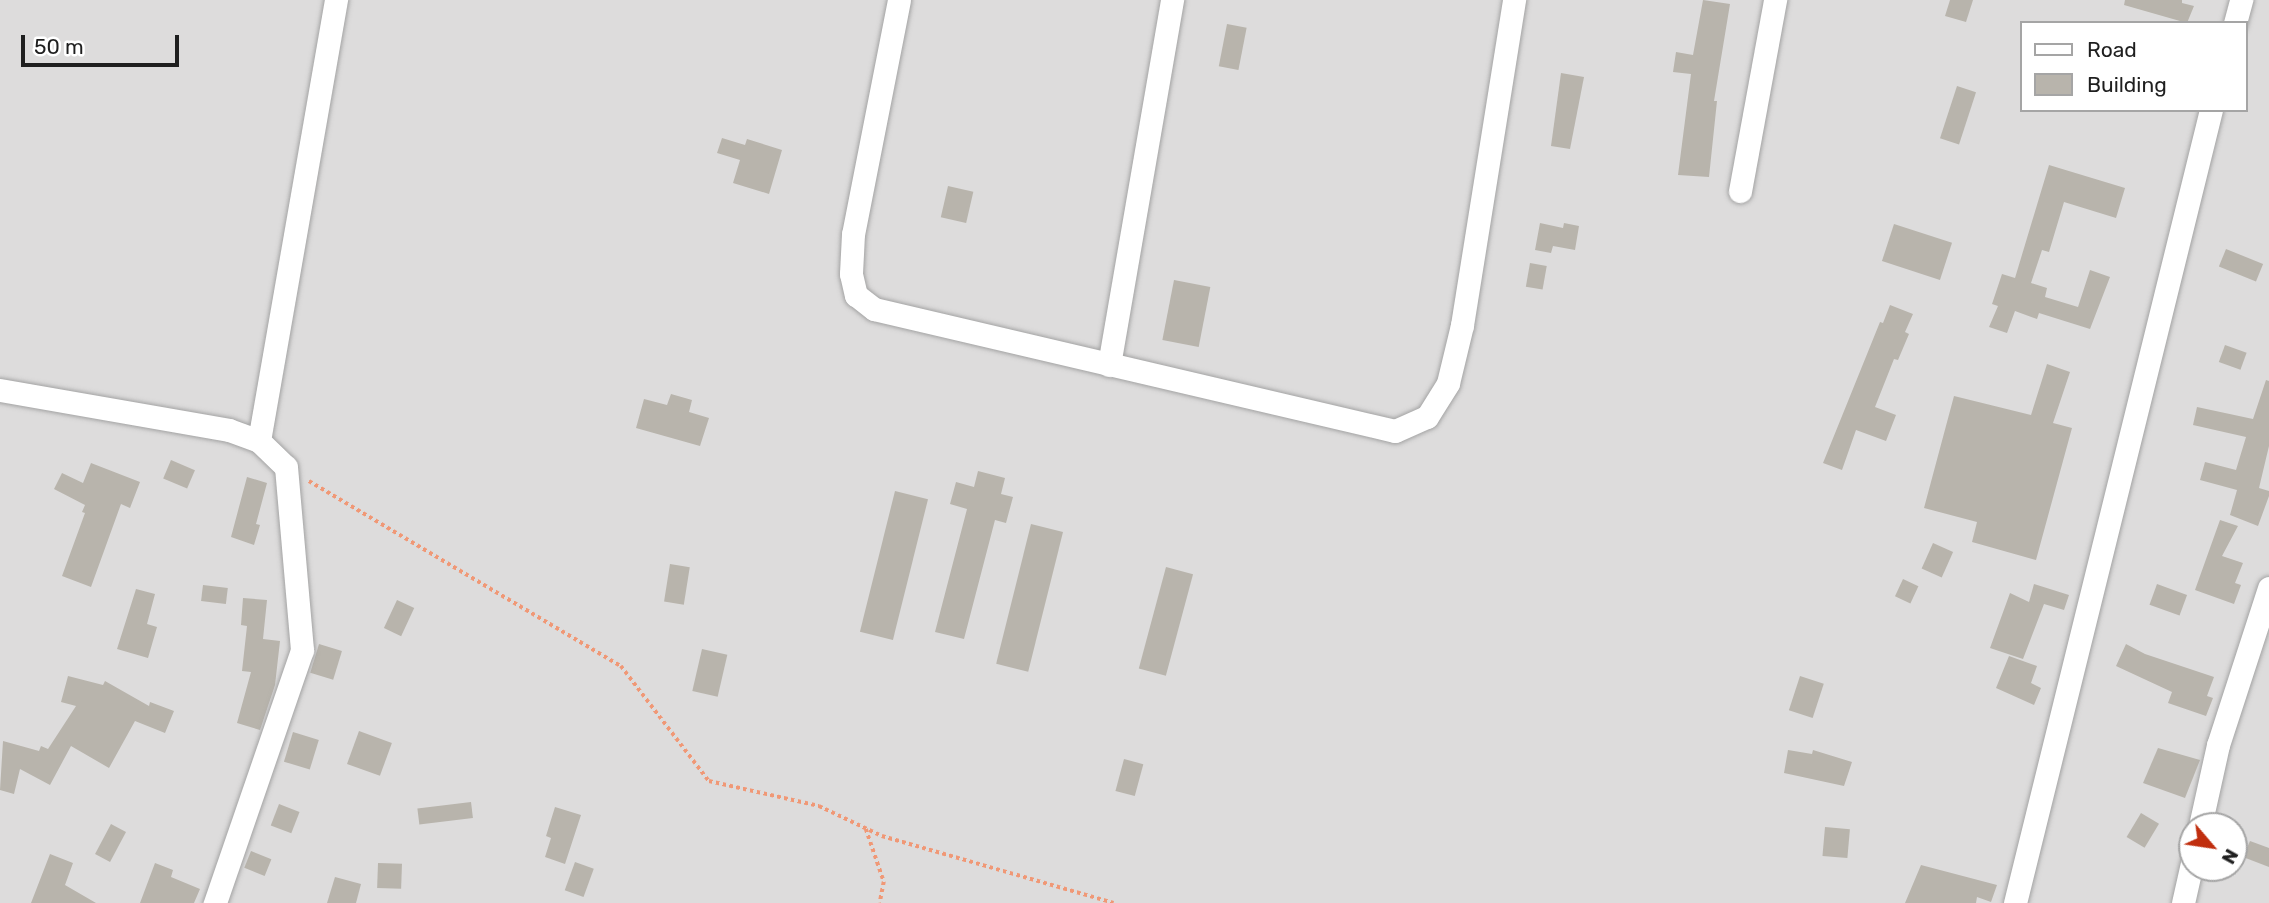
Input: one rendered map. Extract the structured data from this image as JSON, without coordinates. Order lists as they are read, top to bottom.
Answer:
{
  "legend": ["Road", "Building"],
  "scale_bar": "50 m",
  "north": "bottom right"
}
